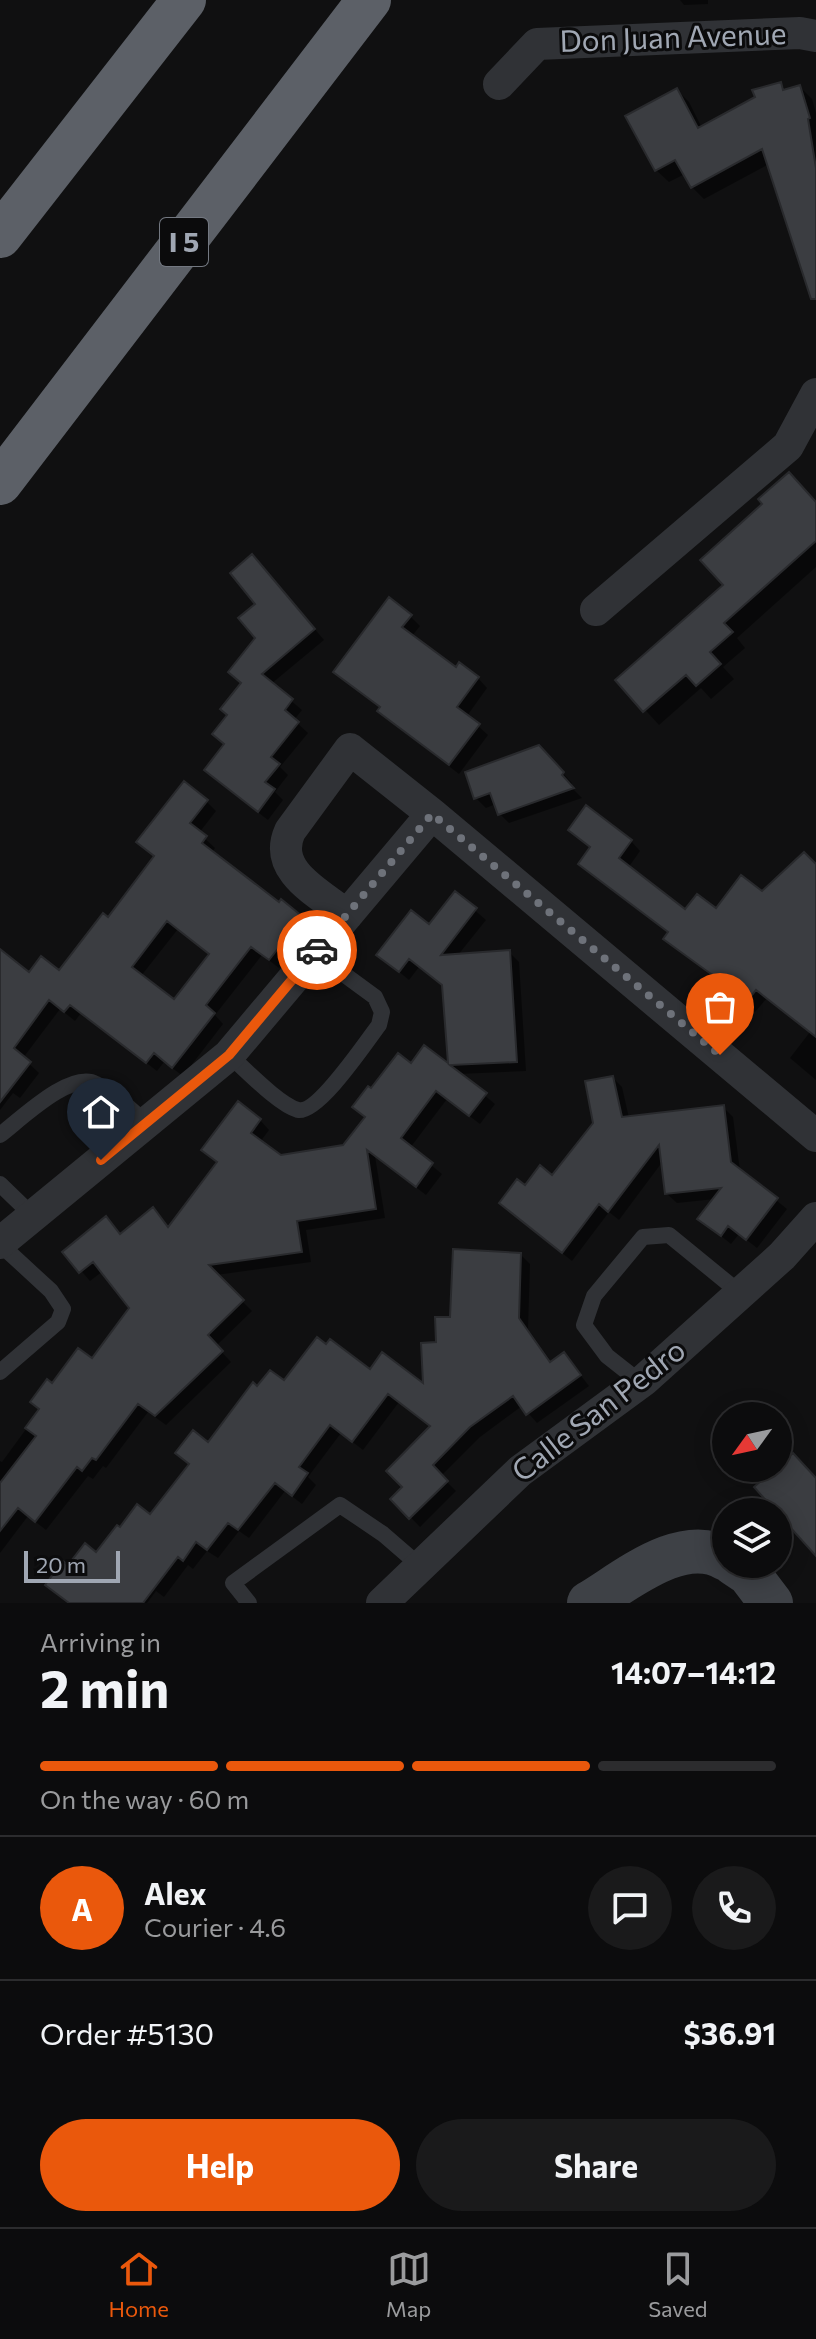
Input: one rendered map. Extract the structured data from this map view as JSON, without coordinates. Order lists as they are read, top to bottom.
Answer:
{
  "streets": {
    "highway": ["I 5"],
    "street": ["Don Juan Avenue", "Calle San Pedro"]
  },
  "scale_bar": "20 m",
  "north": "bottom left",
  "page": {
    "scale": "20 m",
    "heading": ["2 min", "Arriving in", "14:07–14:12"],
    "panel": [
      "Alex",
      "Courier · 4.6",
      "Order #5130",
      "$36.91"
    ],
    "bar": "On the way · 60 m",
    "round": "A",
    "buttons": ["Help", "Share"],
    "tabs": ["Home", "Map", "Saved"]
  }
}
